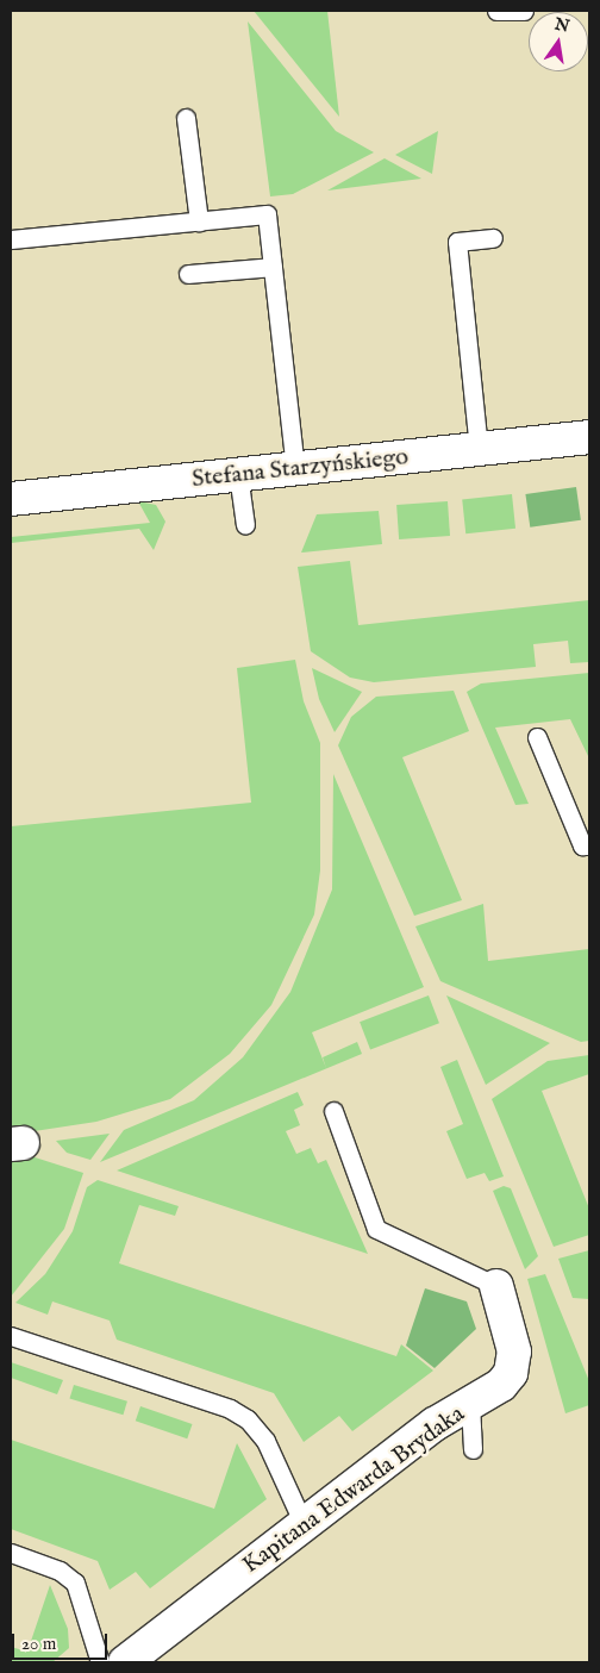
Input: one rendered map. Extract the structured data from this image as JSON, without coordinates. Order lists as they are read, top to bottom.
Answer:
{
  "streets": {
    "street": ["Stefana Starzyńskiego", "Kapitana Edwarda Brydaka"]
  },
  "scale_bar": "20 m",
  "north": "top"
}
